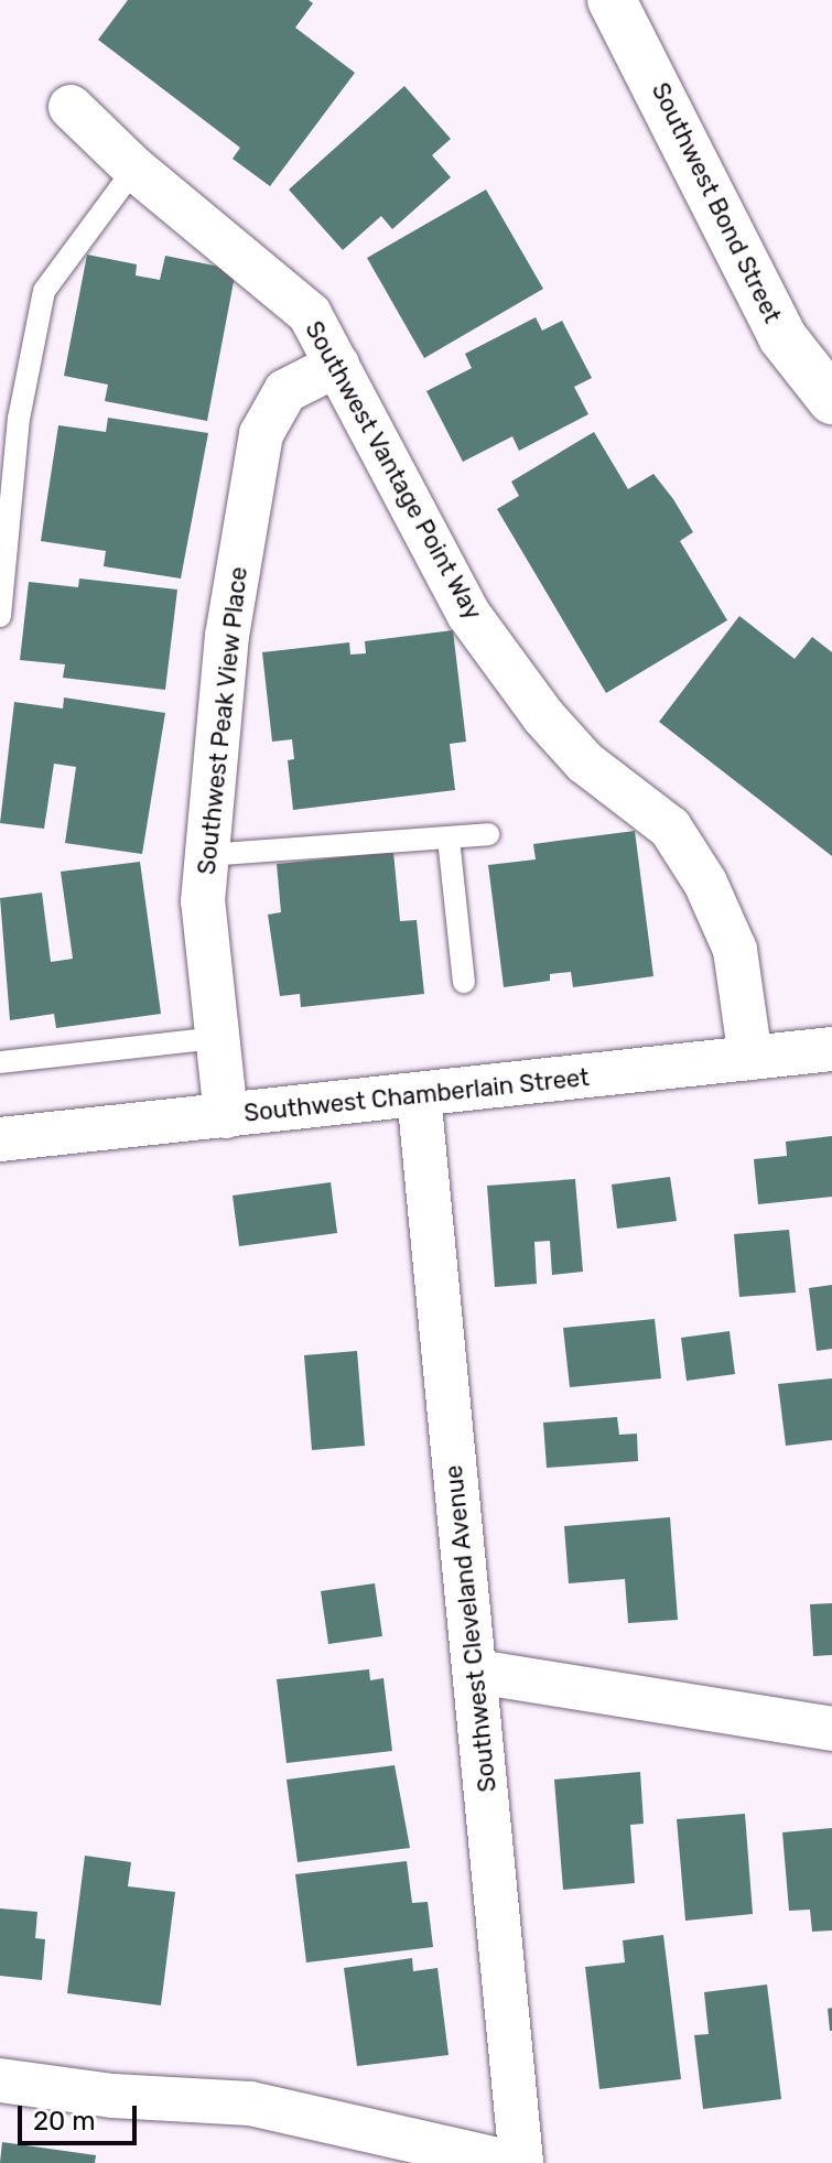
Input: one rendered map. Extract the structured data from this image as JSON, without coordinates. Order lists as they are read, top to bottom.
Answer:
{
  "streets": {
    "street": [
      "Southwest Bond Street",
      "Southwest Vantage Point Way",
      "Southwest Peak View Place",
      "Southwest Chamberlain Street",
      "Southwest Cleveland Avenue"
    ]
  },
  "crossings": [
    ["Southwest Vantage Point Way", "Southwest Peak View Place"],
    ["Southwest Vantage Point Way", "Southwest Chamberlain Street"],
    ["Southwest Peak View Place", "Southwest Chamberlain Street"],
    ["Southwest Chamberlain Street", "Southwest Cleveland Avenue"]
  ],
  "scale_bar": "20 m"
}
